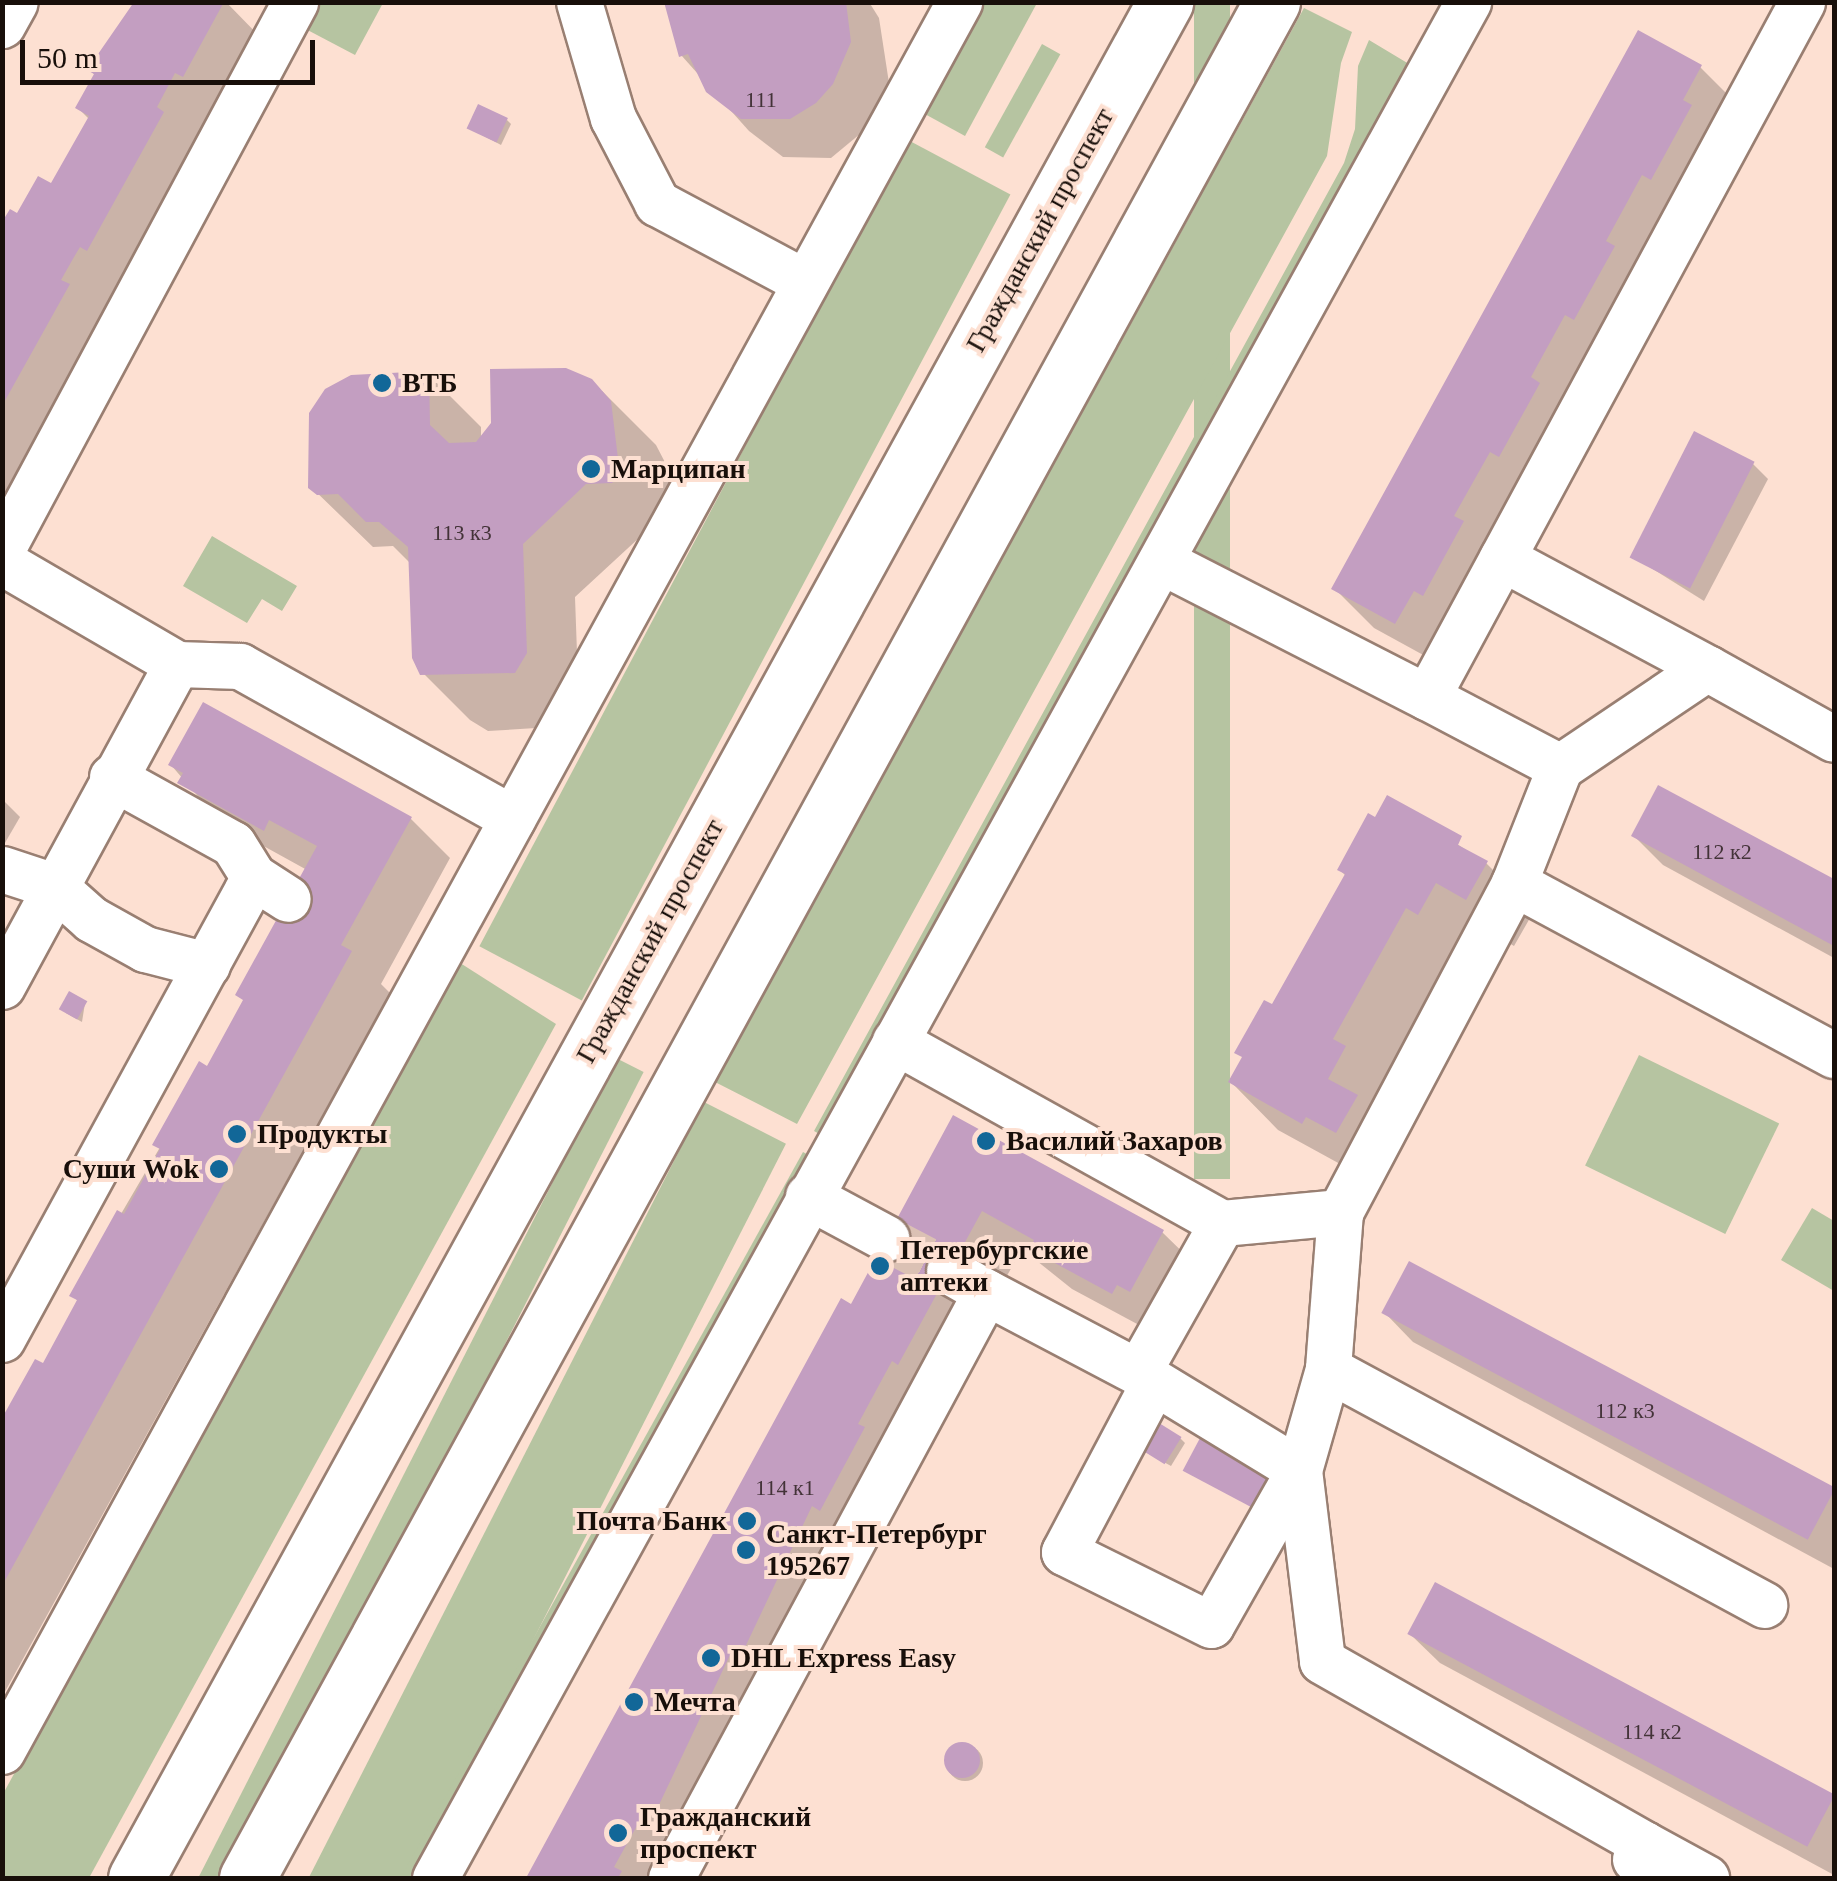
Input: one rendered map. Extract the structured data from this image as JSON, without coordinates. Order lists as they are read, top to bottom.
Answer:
{
  "streets": {
    "main road": ["Гражданский проспект"]
  },
  "places": [
    "ВТБ",
    "Марципан",
    "Продукты",
    "Василий Захаров",
    "Суши Wok",
    "Петербургские аптеки",
    "Почта Банк",
    "Санкт-Петербург 195267",
    "DHL Express Easy",
    "Мечта",
    "Гражданский проспект"
  ],
  "house_numbers": [
    "111",
    "113 к3",
    "112 к2",
    "112 к3",
    "114 к1",
    "114 к2"
  ],
  "scale_bar": "50 m"
}
